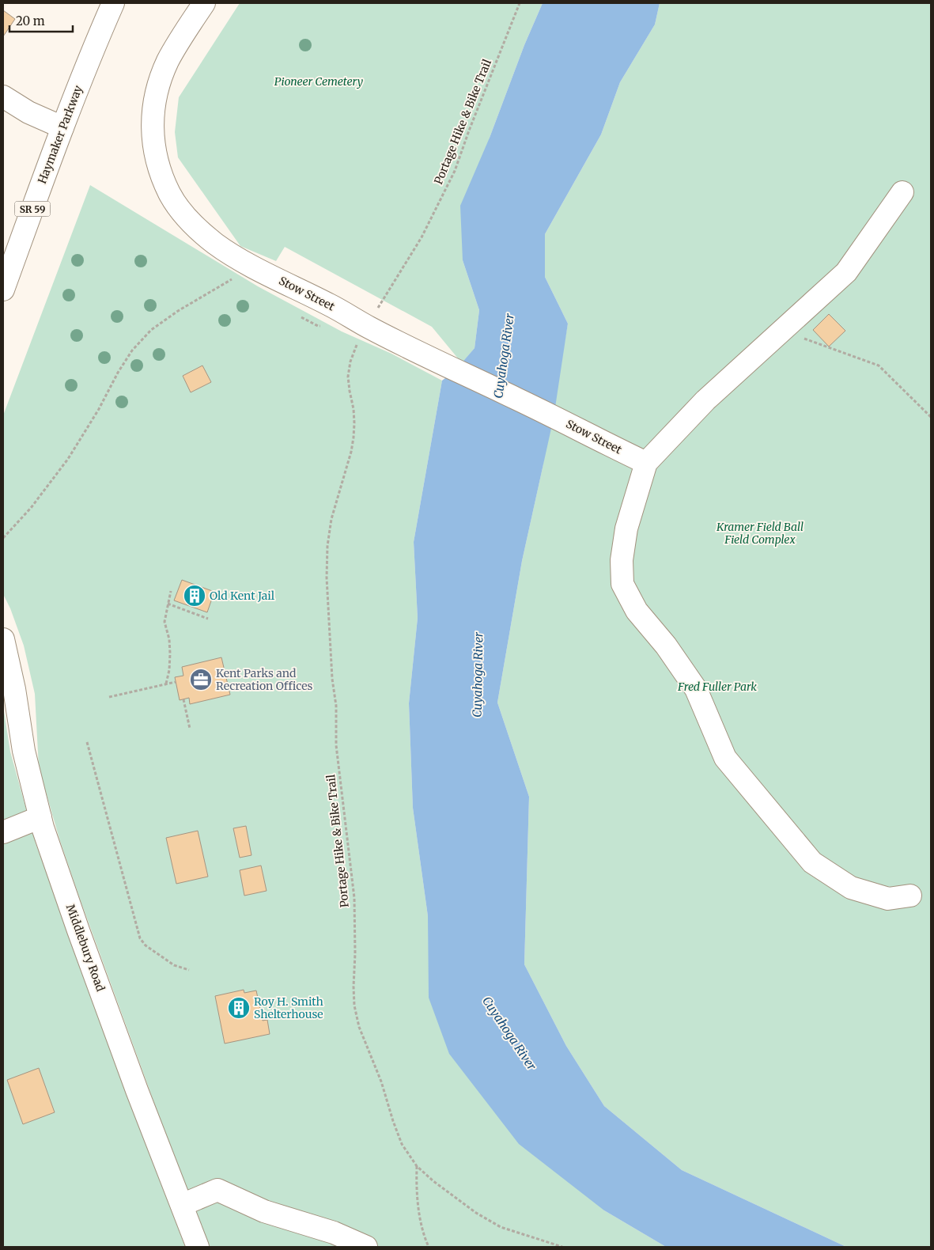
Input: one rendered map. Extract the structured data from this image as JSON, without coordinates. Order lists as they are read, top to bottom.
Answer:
{
  "streets": {
    "street": [
      "Haymaker Parkway",
      "SR 59",
      "Stow Street",
      "Middlebury Road"
    ],
    "path": ["Portage Hike & Bike Trail"]
  },
  "water": ["Cuyahoga River"],
  "parks": ["Pioneer Cemetery", "Kramer Field Ball Field Complex", "Fred Fuller Park"],
  "places": {
    "building": ["Old Kent Jail", "Roy H. Smith Shelterhouse"],
    "office": ["Kent Parks and Recreation Offices"]
  },
  "scale_bar": "20 m"
}
